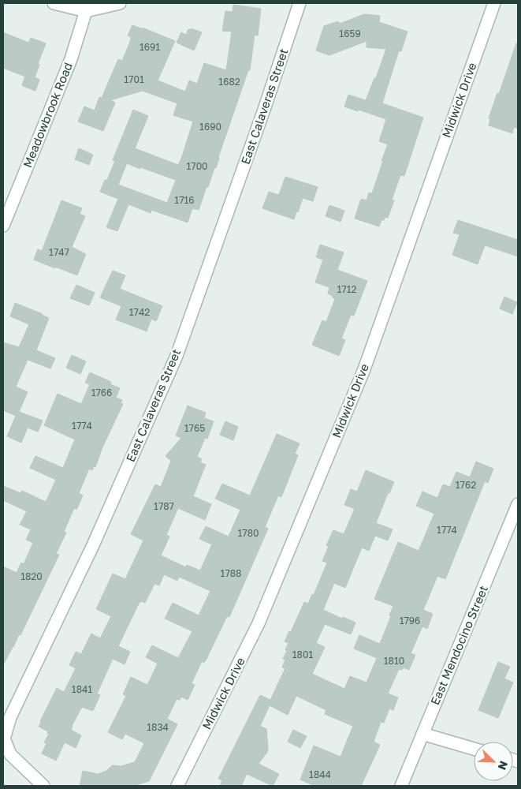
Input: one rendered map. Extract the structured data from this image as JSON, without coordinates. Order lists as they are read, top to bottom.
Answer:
{
  "streets": {
    "street": [
      "Midwick Drive",
      "East Calaveras Street",
      "Meadowbrook Road",
      "East Mendocino Street"
    ]
  },
  "house_numbers": [
    "1659",
    "1691",
    "1701",
    "1682",
    "1690",
    "1700",
    "1716",
    "1747",
    "1712",
    "1742",
    "1766",
    "1774",
    "1765",
    "1762",
    "1787",
    "1774",
    "1780",
    "1788",
    "1820",
    "1796",
    "1801",
    "1810",
    "1841",
    "1834",
    "1844"
  ],
  "north": "bottom right"
}
